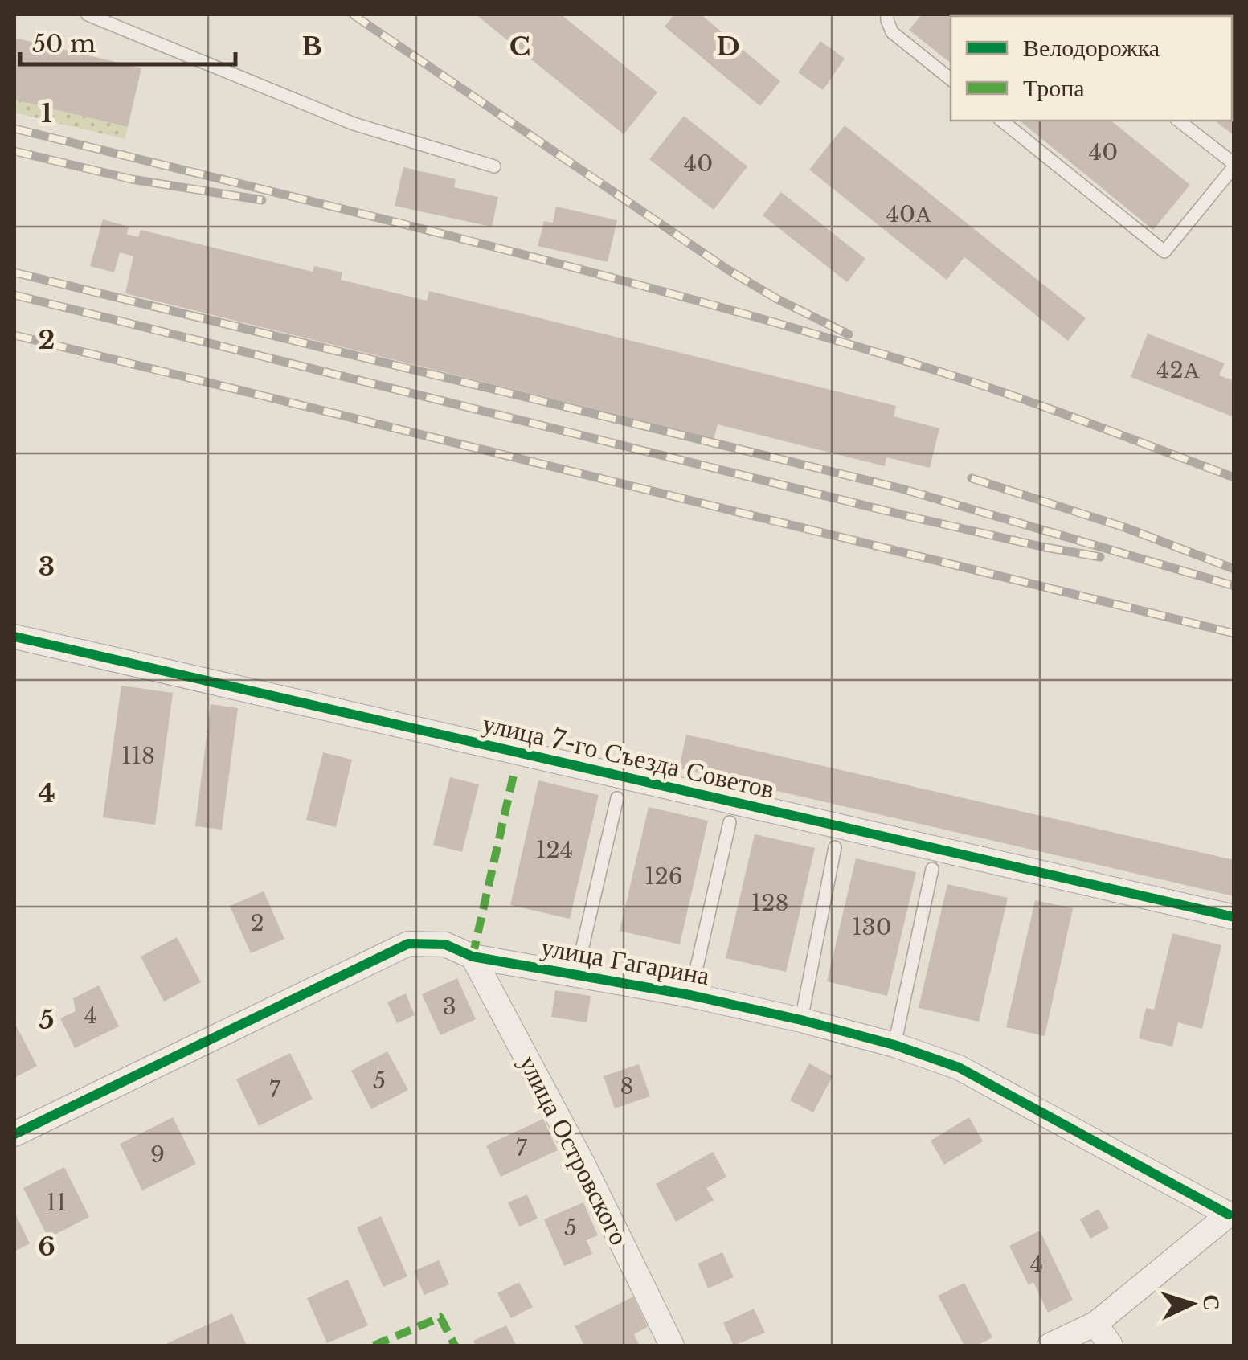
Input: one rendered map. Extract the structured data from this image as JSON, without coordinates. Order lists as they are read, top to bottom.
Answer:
{
  "streets": {
    "street": ["улица 7-го Съезда Советов", "улица Гагарина", "улица Островского"]
  },
  "crossings": [
    ["улица Гагарина", "улица Островского"]
  ],
  "house_numbers": [
    "40",
    "40",
    "40А",
    "42А",
    "118",
    "124",
    "126",
    "128",
    "2",
    "130",
    "3",
    "4",
    "5",
    "8",
    "7",
    "7",
    "9",
    "11",
    "5",
    "4"
  ],
  "legend": ["Велодорожка", "Тропа"],
  "scale_bar": "50 m",
  "north": "right",
  "grid": {
    "columns": ["B", "C", "D"],
    "rows": [
      "1",
      "2",
      "3",
      "4",
      "5",
      "6"
    ]
  }
}
